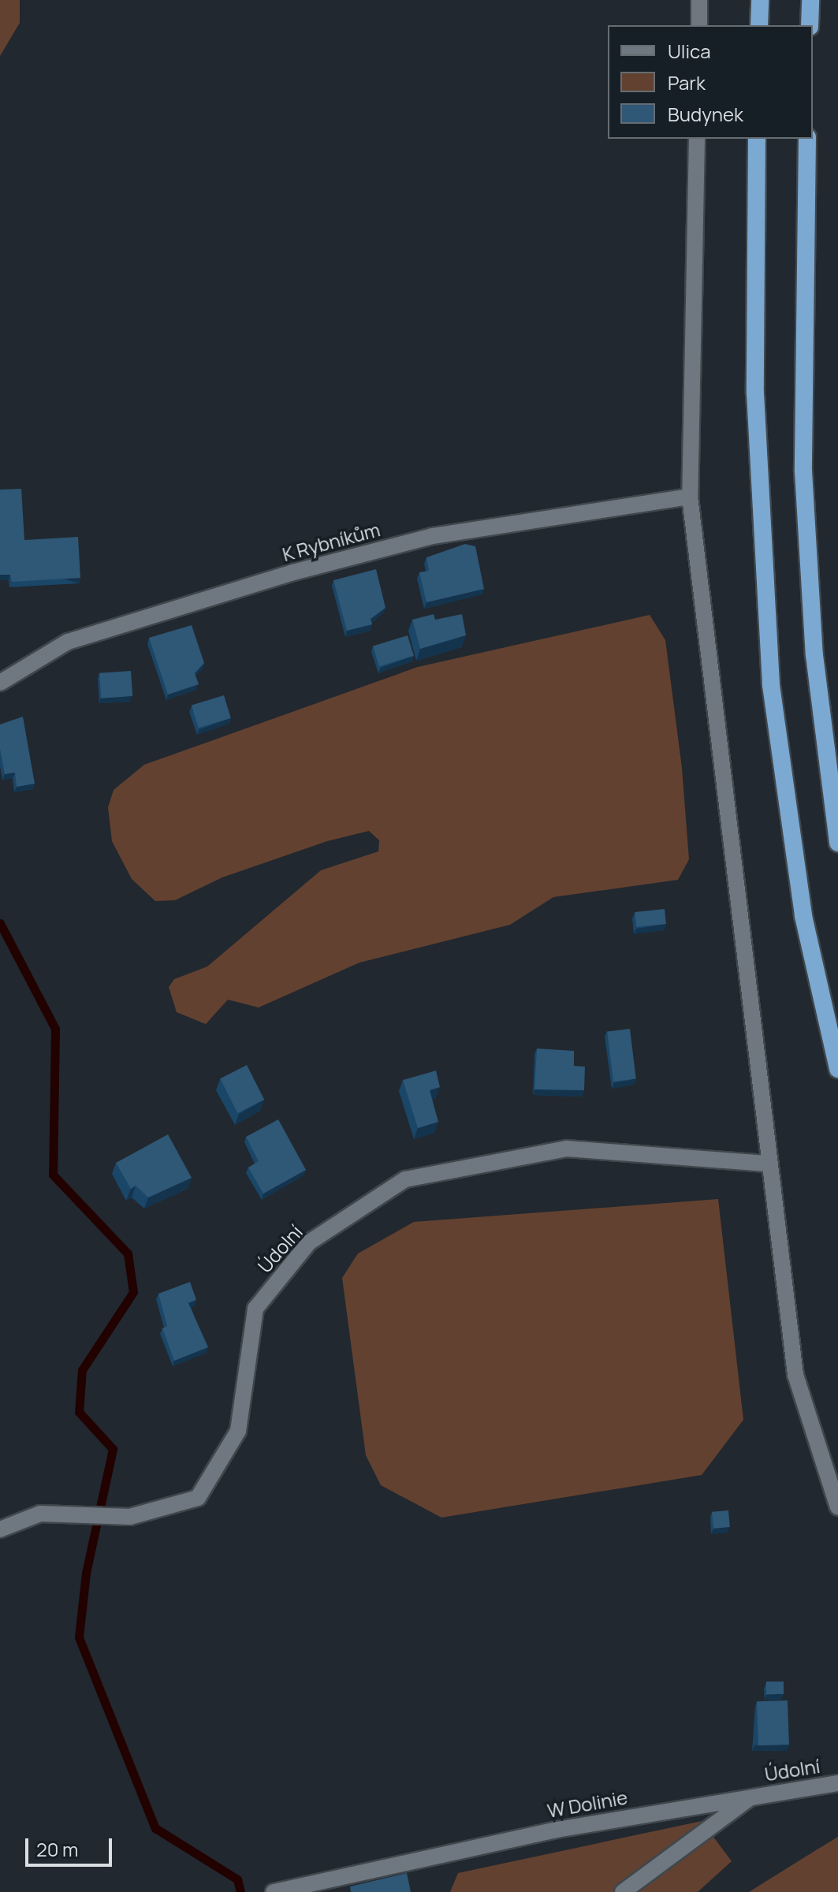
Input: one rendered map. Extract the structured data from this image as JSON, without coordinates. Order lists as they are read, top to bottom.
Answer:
{
  "streets": {
    "street": ["K Rybníkům", "Údolní", "W Dolinie"]
  },
  "crossings": [
    ["Údolní", "W Dolinie"]
  ],
  "legend": ["Ulica", "Park", "Budynek"],
  "scale_bar": "20 m"
}
